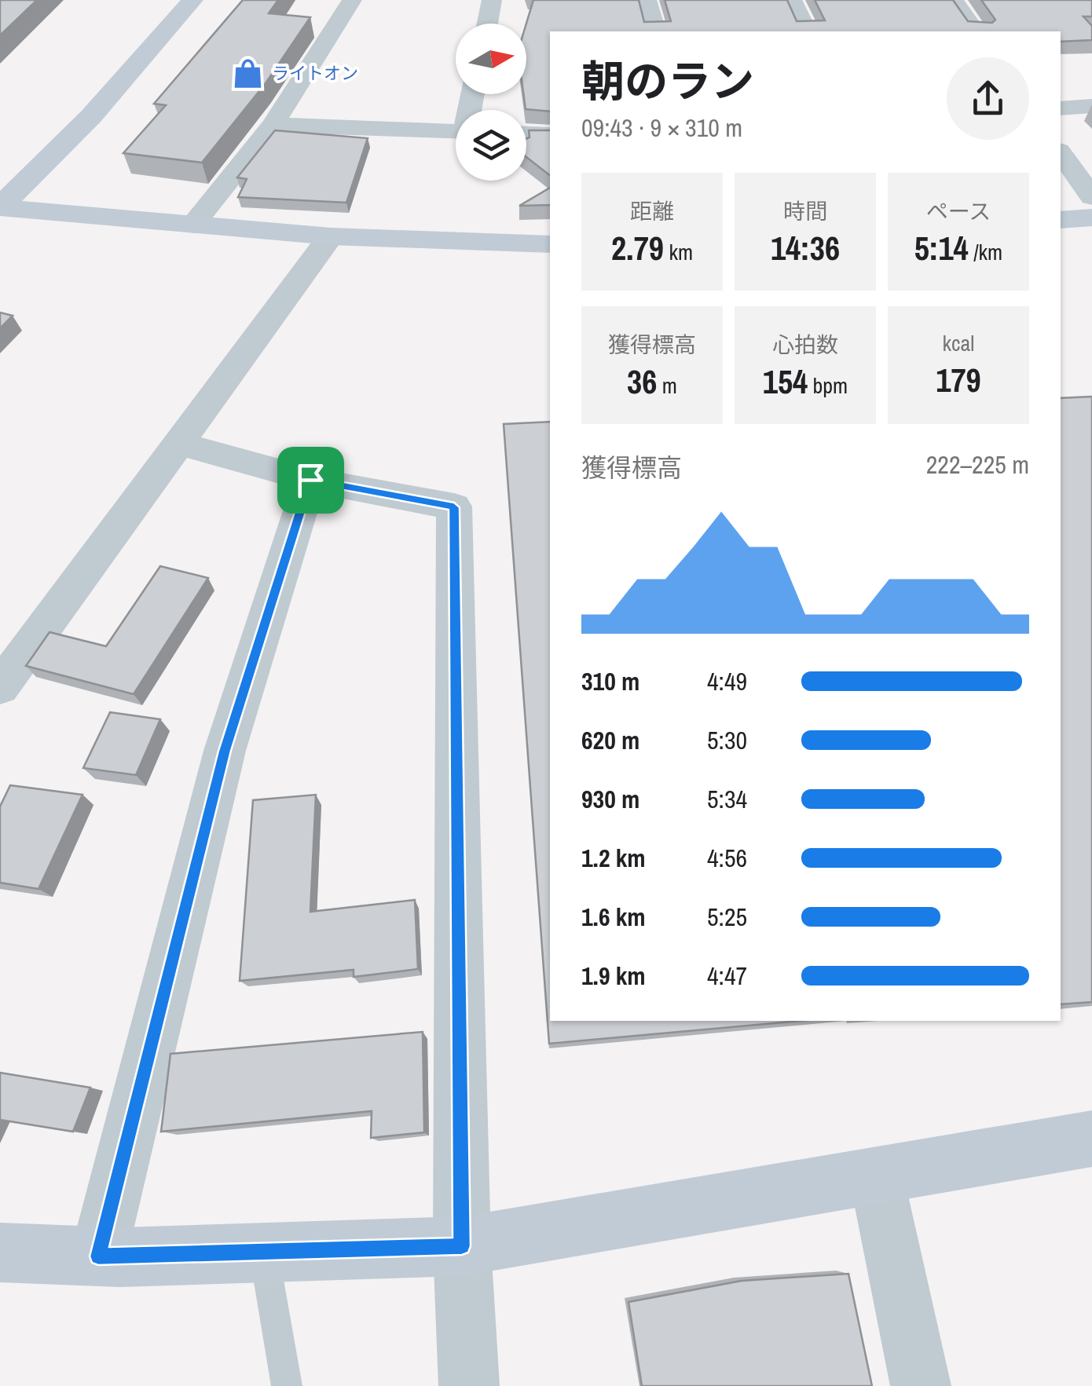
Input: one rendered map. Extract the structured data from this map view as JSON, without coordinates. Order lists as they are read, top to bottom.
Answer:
{
  "places": {
    "shop": ["ライトオン"]
  },
  "north": "right",
  "page": {
    "heading": ["朝のラン", "09:43 · 9 × 310 m"],
    "stats": [
      ["距離", "2.79 km"],
      ["時間", "14:36"],
      ["ペース", "5:14 /km"],
      ["獲得標高", "36 m"],
      ["心拍数", "154 bpm"],
      ["kcal", "179"]
    ],
    "chart": ["獲得標高", "222–225 m"],
    "list": [
      {
        "name": "310 m",
        "note": "4:49"
      },
      {
        "name": "620 m",
        "note": "5:30"
      },
      {
        "name": "930 m",
        "note": "5:34"
      },
      {
        "name": "1.2 km",
        "note": "4:56"
      },
      {
        "name": "1.6 km",
        "note": "5:25"
      },
      {
        "name": "1.9 km",
        "note": "4:47"
      }
    ]
  }
}
